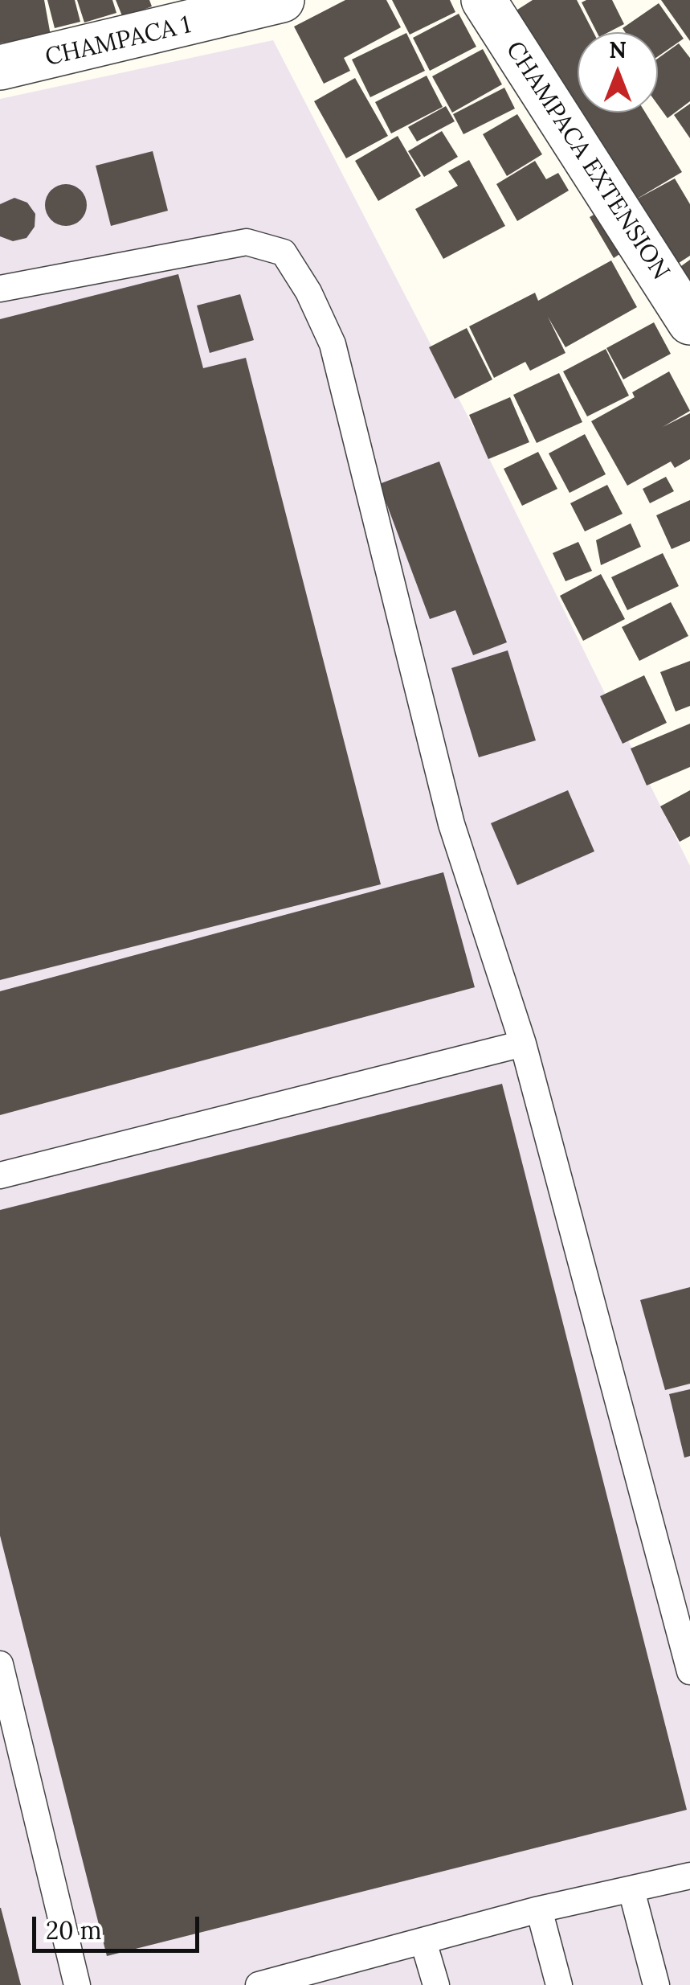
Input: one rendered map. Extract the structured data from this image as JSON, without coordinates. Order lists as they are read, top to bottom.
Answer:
{
  "streets": {
    "street": ["CHAMPACA 1", "CHAMPACA EXTENSION"]
  },
  "scale_bar": "20 m",
  "north": "top"
}
